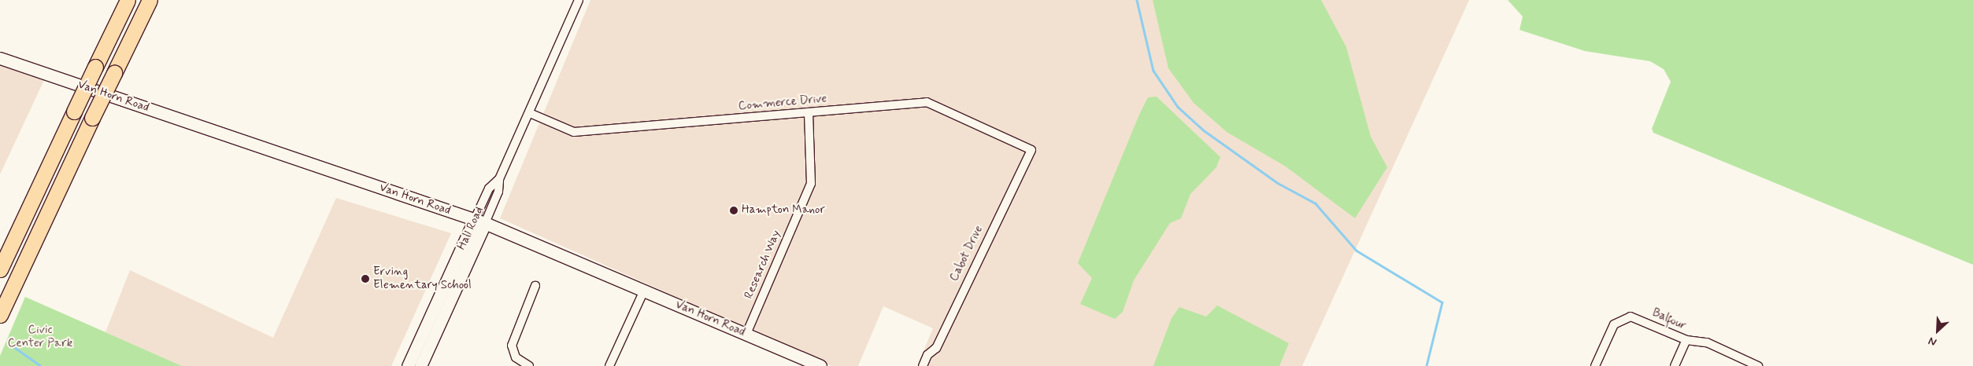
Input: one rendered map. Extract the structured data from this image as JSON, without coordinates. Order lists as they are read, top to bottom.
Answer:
{
  "streets": {
    "main road": ["Van Horn Road", "Hall Road"],
    "street": [
      "Commerce Drive",
      "Cabot Drive",
      "Research Way",
      "Balfour"
    ]
  },
  "crossings": [
    ["Van Horn Road", "Hall Road"],
    ["Van Horn Road", "Research Way"],
    ["Commerce Drive", "Hall Road"],
    ["Commerce Drive", "Cabot Drive"],
    ["Commerce Drive", "Research Way"]
  ],
  "parks": ["Civic Center Park"],
  "places": ["Hampton Manor", "Erving Elementary School"],
  "north": "bottom left"
}
